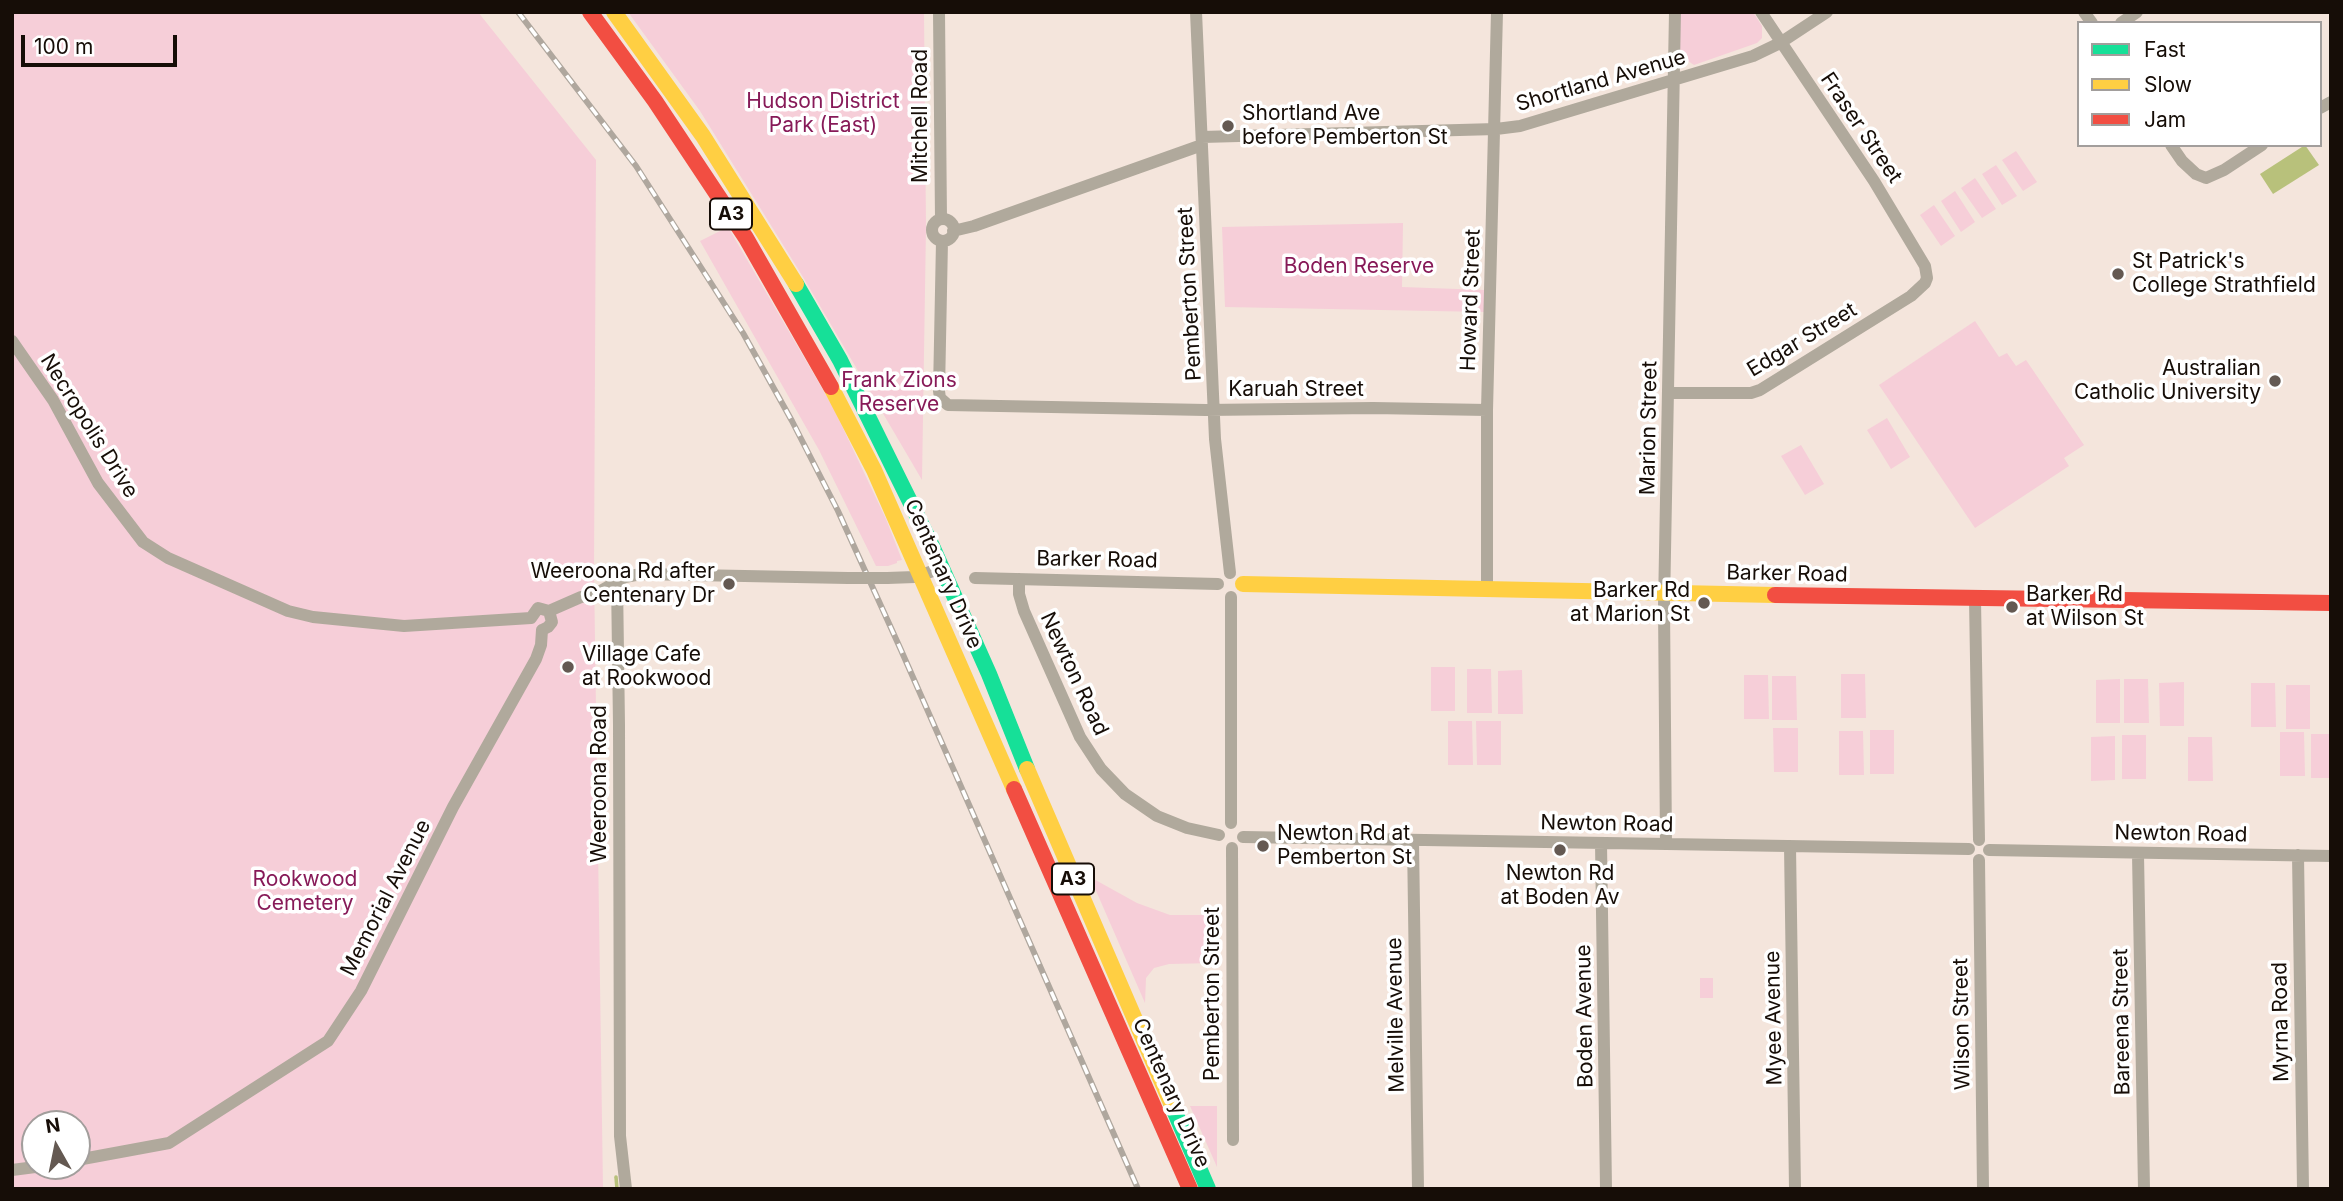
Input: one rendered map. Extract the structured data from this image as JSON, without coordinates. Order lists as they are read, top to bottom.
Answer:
{
  "streets": {
    "main road": ["A3", "Barker Road", "Centenary Drive"],
    "street": [
      "Shortland Avenue",
      "Mitchell Road",
      "Fraser Street",
      "Pemberton Street",
      "Howard Street",
      "Edgar Street",
      "Karuah Street",
      "Necropolis Drive",
      "Marion Street",
      "Newton Road",
      "Weeroona Road",
      "Memorial Avenue",
      "Melville Avenue",
      "Boden Avenue",
      "Myee Avenue",
      "Bareena Street",
      "Myrna Road",
      "Wilson Street"
    ]
  },
  "crossings": [
    ["Shortland Avenue", "Mitchell Road"],
    ["Shortland Avenue", "Fraser Street"],
    ["Shortland Avenue", "Pemberton Street"],
    ["Shortland Avenue", "Howard Street"],
    ["Shortland Avenue", "Karuah Street"],
    ["Shortland Avenue", "Marion Street"],
    ["Mitchell Road", "Karuah Street"],
    ["Fraser Street", "Edgar Street"],
    ["Pemberton Street", "Karuah Street"],
    ["Pemberton Street", "Barker Road"],
    ["Pemberton Street", "Newton Road"],
    ["Howard Street", "Karuah Street"],
    ["Howard Street", "Barker Road"],
    ["Edgar Street", "Marion Street"],
    ["Necropolis Drive", "Memorial Avenue"],
    ["Marion Street", "Barker Road"],
    ["Marion Street", "Newton Road"],
    ["Barker Road", "Newton Road"],
    ["Barker Road", "Wilson Street"],
    ["Newton Road", "Melville Avenue"],
    ["Newton Road", "Boden Avenue"],
    ["Newton Road", "Myee Avenue"],
    ["Newton Road", "Bareena Street"],
    ["Newton Road", "Myrna Road"],
    ["Newton Road", "Wilson Street"]
  ],
  "parks": [
    "Hudson District Park (East)",
    "Boden Reserve",
    "Frank Zions Reserve",
    "Rookwood Cemetery"
  ],
  "places": [
    "Shortland Ave before Pemberton St",
    "St Patrick's College Strathfield",
    "Australian Catholic University",
    "Weeroona Rd after Centenary Dr",
    "Barker Rd at Marion St",
    "Barker Rd at Wilson St",
    "Village Cafe at Rookwood",
    "Newton Rd at Pemberton St",
    "Newton Rd at Boden Av"
  ],
  "legend": ["Fast", "Slow", "Jam"],
  "scale_bar": "100 m",
  "north": "top"
}
